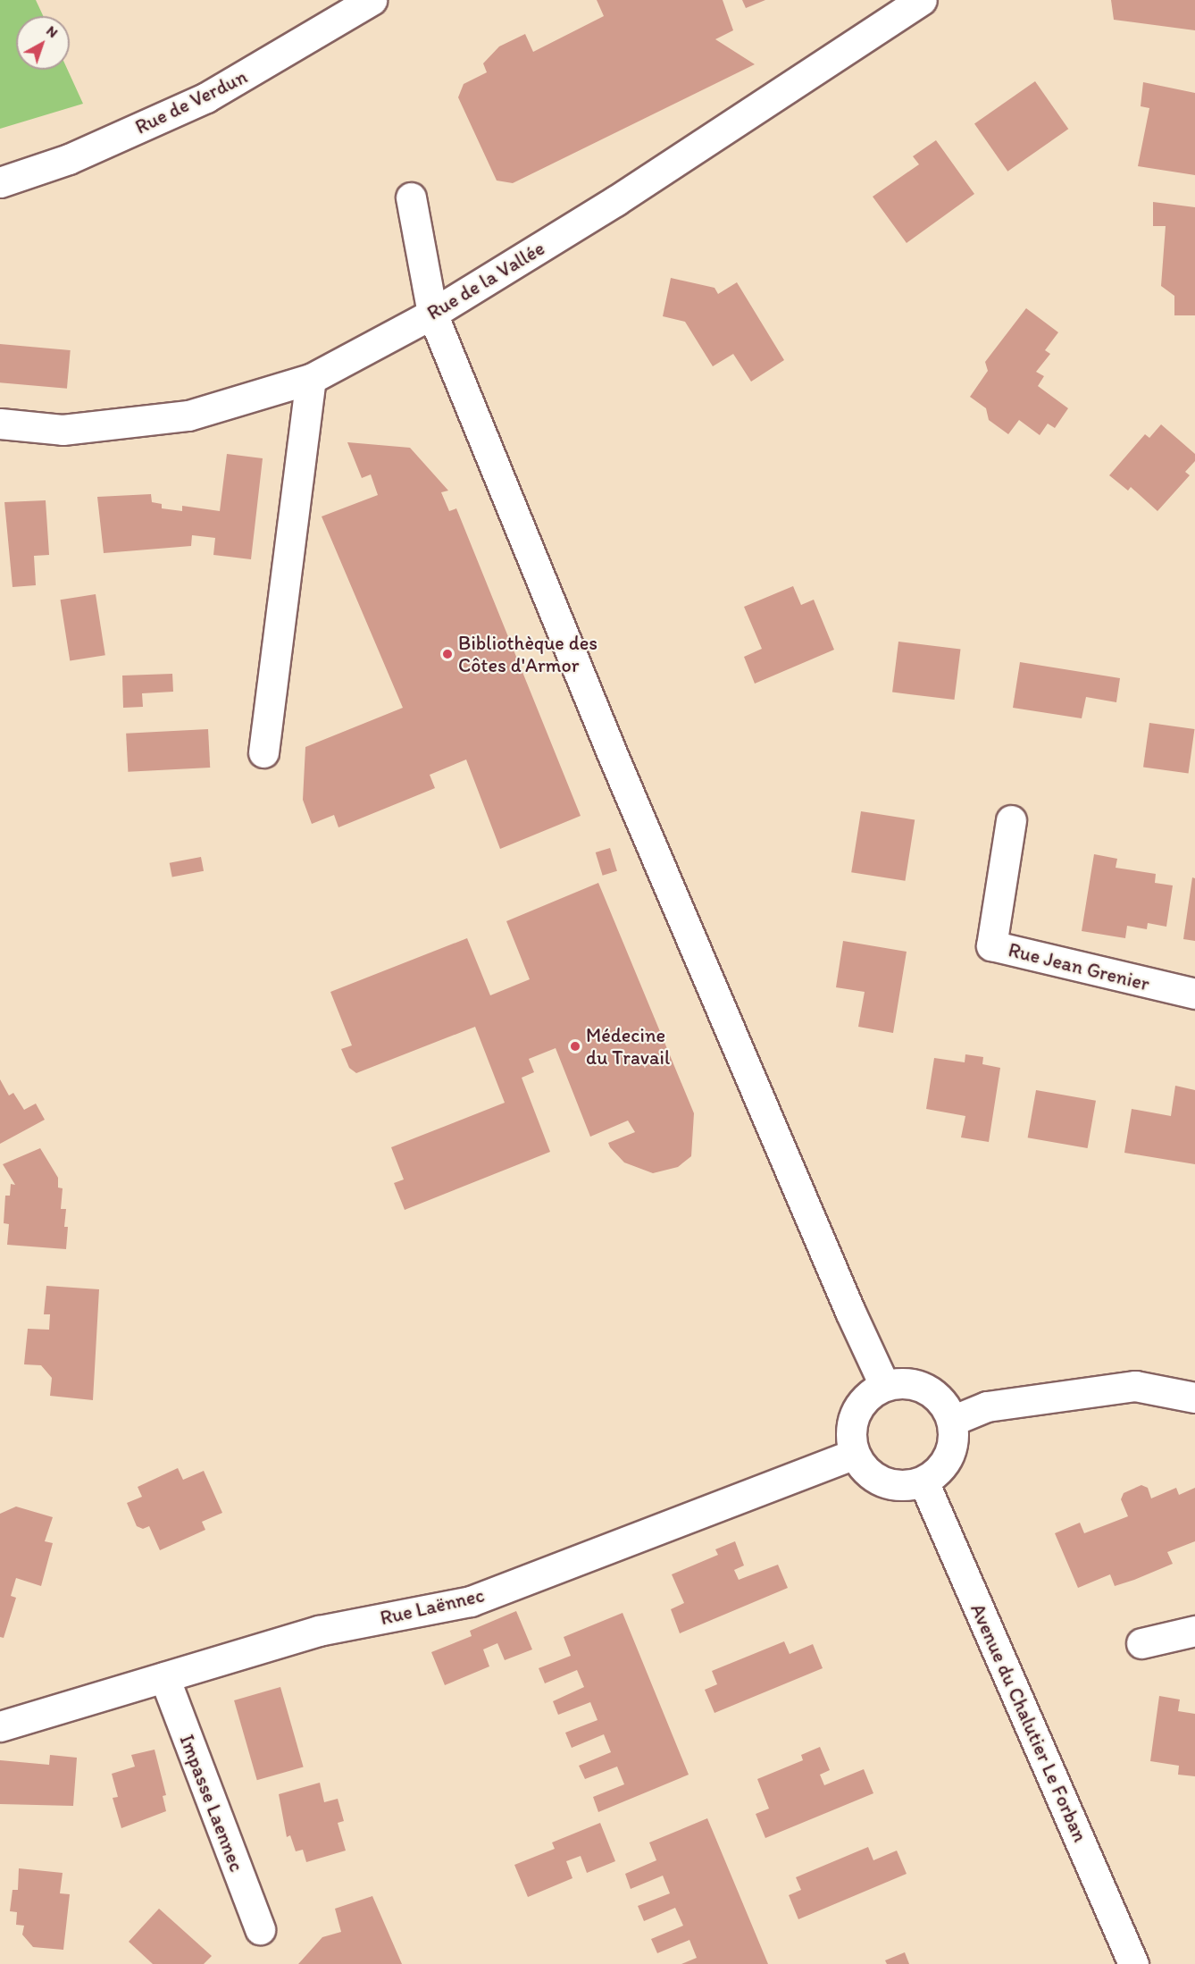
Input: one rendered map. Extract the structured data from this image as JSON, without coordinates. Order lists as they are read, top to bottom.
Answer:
{
  "streets": {
    "street": [
      "Rue de Verdun",
      "Rue de la Vallée",
      "Rue Jean Grenier",
      "Rue Laënnec",
      "Avenue du Chalutier Le Forban",
      "Impasse Laennec"
    ]
  },
  "crossings": [
    ["Rue Laënnec", "Avenue du Chalutier Le Forban"],
    ["Rue Laënnec", "Impasse Laennec"]
  ],
  "places": ["Bibliothèque des Côtes d'Armor", "Médecine du Travail"],
  "north": "top right"
}
